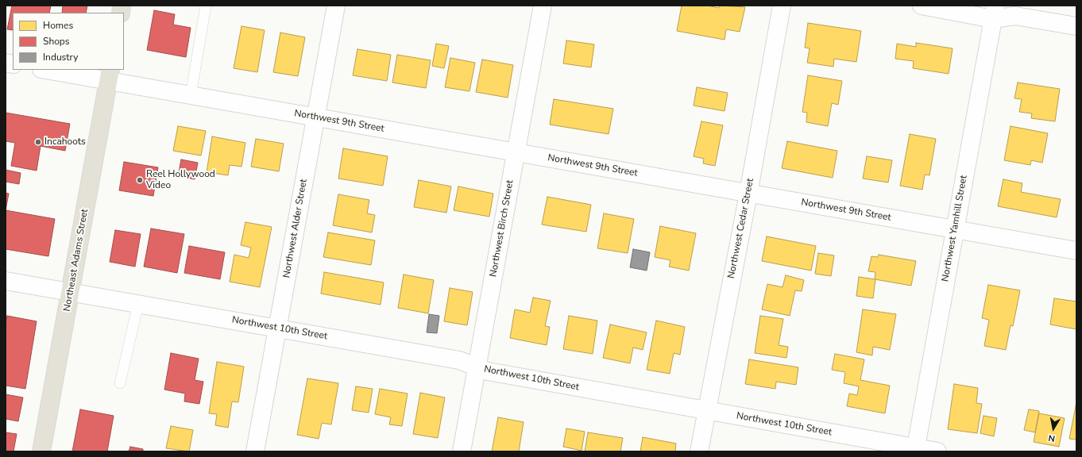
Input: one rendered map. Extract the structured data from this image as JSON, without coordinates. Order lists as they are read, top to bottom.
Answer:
{
  "streets": {
    "highway": ["Northeast Adams Street"],
    "street": [
      "Northwest 9th Street",
      "Northwest Alder Street",
      "Northwest Birch Street",
      "Northwest Cedar Street",
      "Northwest Yamhill Street",
      "Northwest 10th Street"
    ]
  },
  "crossings": [
    ["Northwest 9th Street", "Northwest Alder Street"],
    ["Northwest 9th Street", "Northwest Birch Street"],
    ["Northwest 9th Street", "Northwest Cedar Street"],
    ["Northwest 9th Street", "Northwest Yamhill Street"],
    ["Northwest 9th Street", "Northeast Adams Street"],
    ["Northwest Alder Street", "Northwest 10th Street"],
    ["Northwest Birch Street", "Northwest 10th Street"],
    ["Northwest Cedar Street", "Northwest 10th Street"],
    ["Northwest Yamhill Street", "Northwest 10th Street"],
    ["Northeast Adams Street", "Northwest 10th Street"]
  ],
  "places": ["Incahoots", "Reel Hollywood Video"],
  "legend": ["Homes", "Shops", "Industry"],
  "north": "bottom"
}
